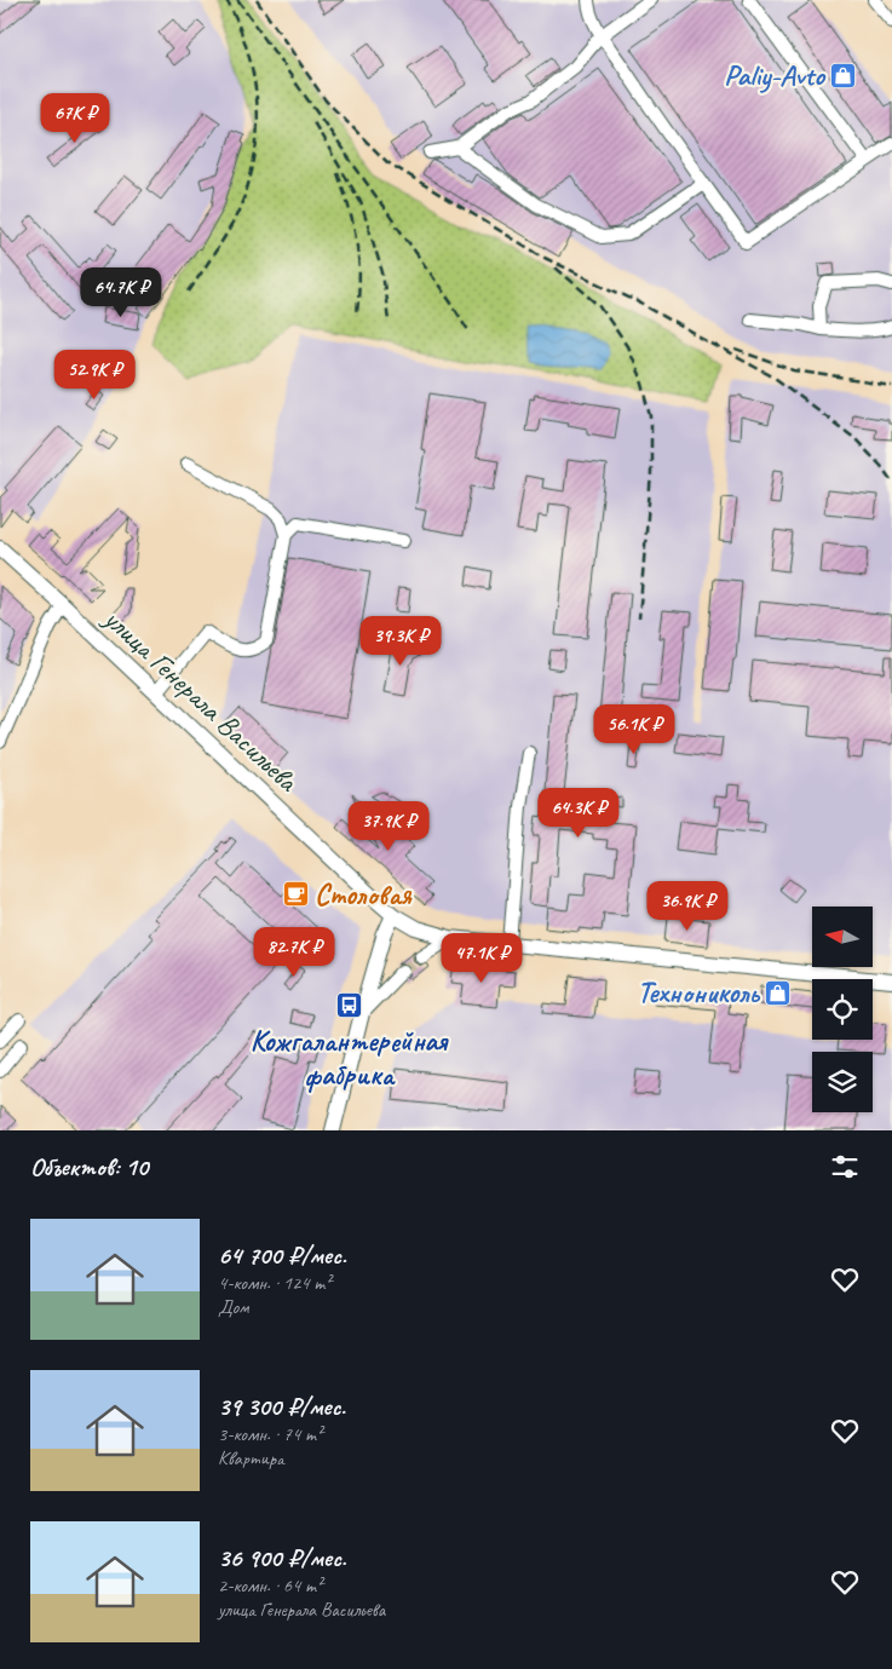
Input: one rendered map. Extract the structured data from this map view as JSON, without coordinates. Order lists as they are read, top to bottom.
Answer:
{
  "streets": {
    "main road": ["улица Генерала Васильева"]
  },
  "places": {
    "shop": ["Paliy-Avto", "Технониколь"],
    "cafe": ["Столовая"],
    "bus stop": ["Кожгалантерейная фабрика"]
  },
  "north": "left",
  "page": {
    "price": [
      "67K ₽",
      "64.7K ₽",
      "52.9K ₽",
      "39.3K ₽",
      "56.1K ₽",
      "64.3K ₽",
      "37.9K ₽",
      "36.9K ₽",
      "82.7K ₽",
      "47.1K ₽"
    ],
    "heading": "Объектов: 10",
    "list": [
      {
        "name": "64 700 ₽/мес.",
        "note": "4-комн. · 124 m² · Дом"
      },
      {
        "name": "39 300 ₽/мес.",
        "note": "3-комн. · 74 m² · Квартира"
      },
      {
        "name": "36 900 ₽/мес.",
        "note": "2-комн. · 64 m² · улица Генерала Васильева"
      }
    ]
  }
}
